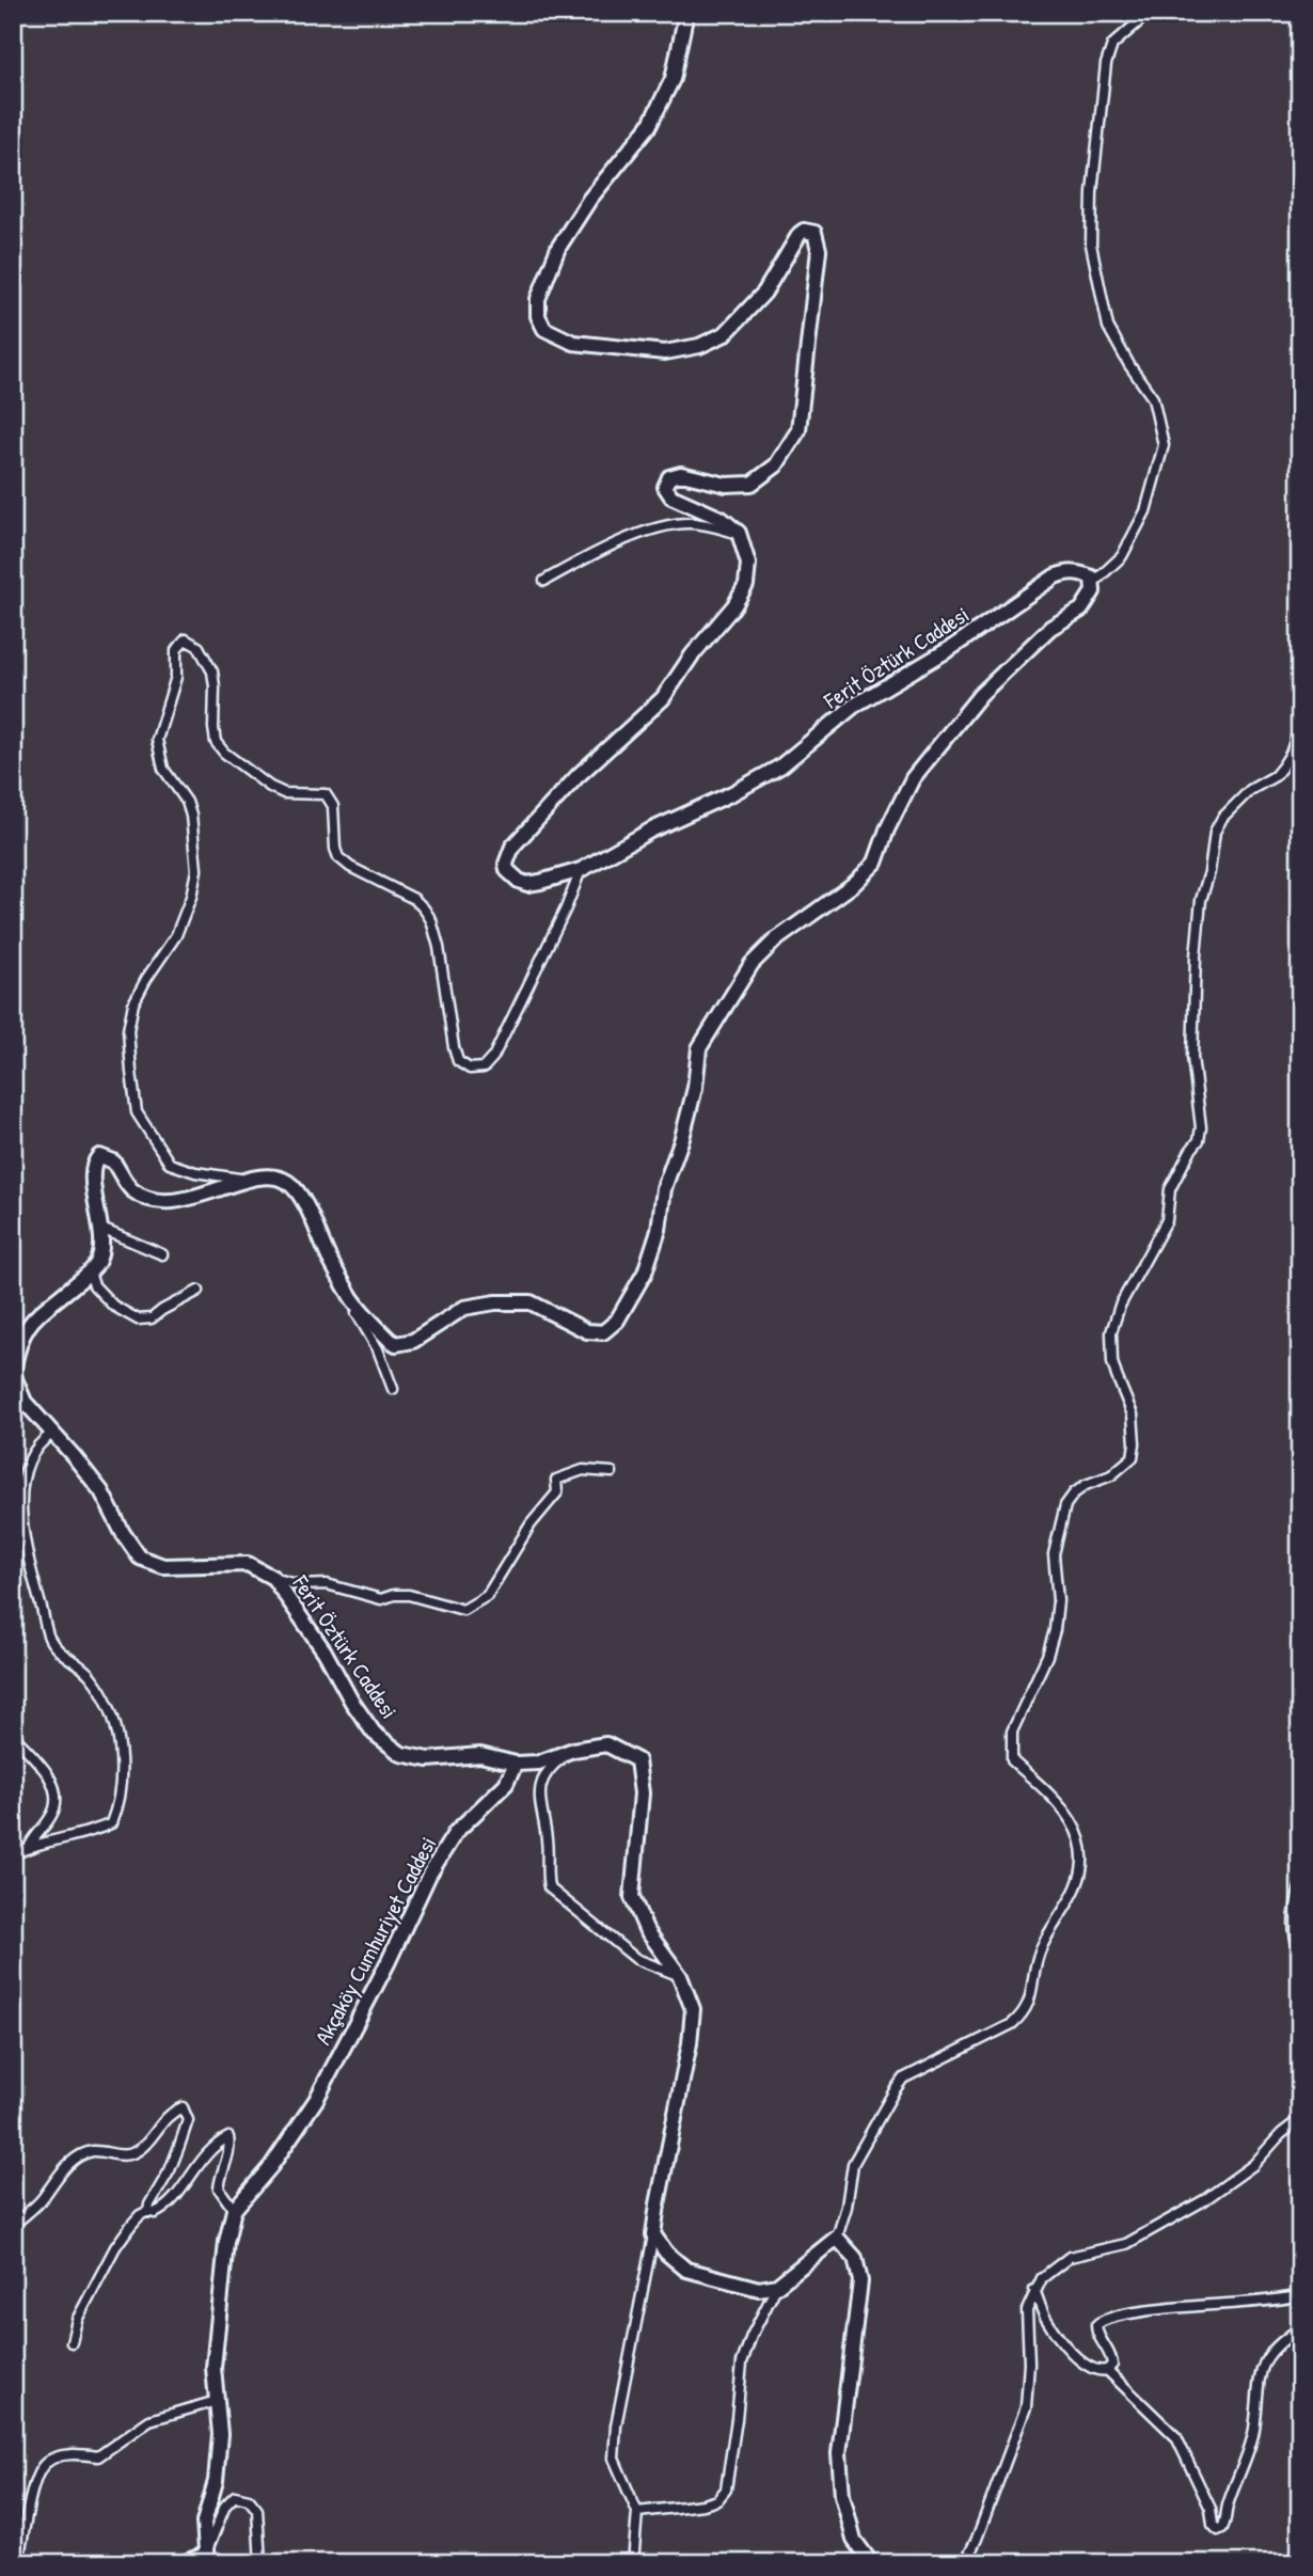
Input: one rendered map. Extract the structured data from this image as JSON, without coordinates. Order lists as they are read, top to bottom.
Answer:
{
  "streets": {
    "main road": ["Ferit Öztürk Caddesi", "Akçaköy Cumhuriyet Caddesi"]
  },
  "crossings": [
    ["Ferit Öztürk Caddesi", "Akçaköy Cumhuriyet Caddesi"]
  ]
}
